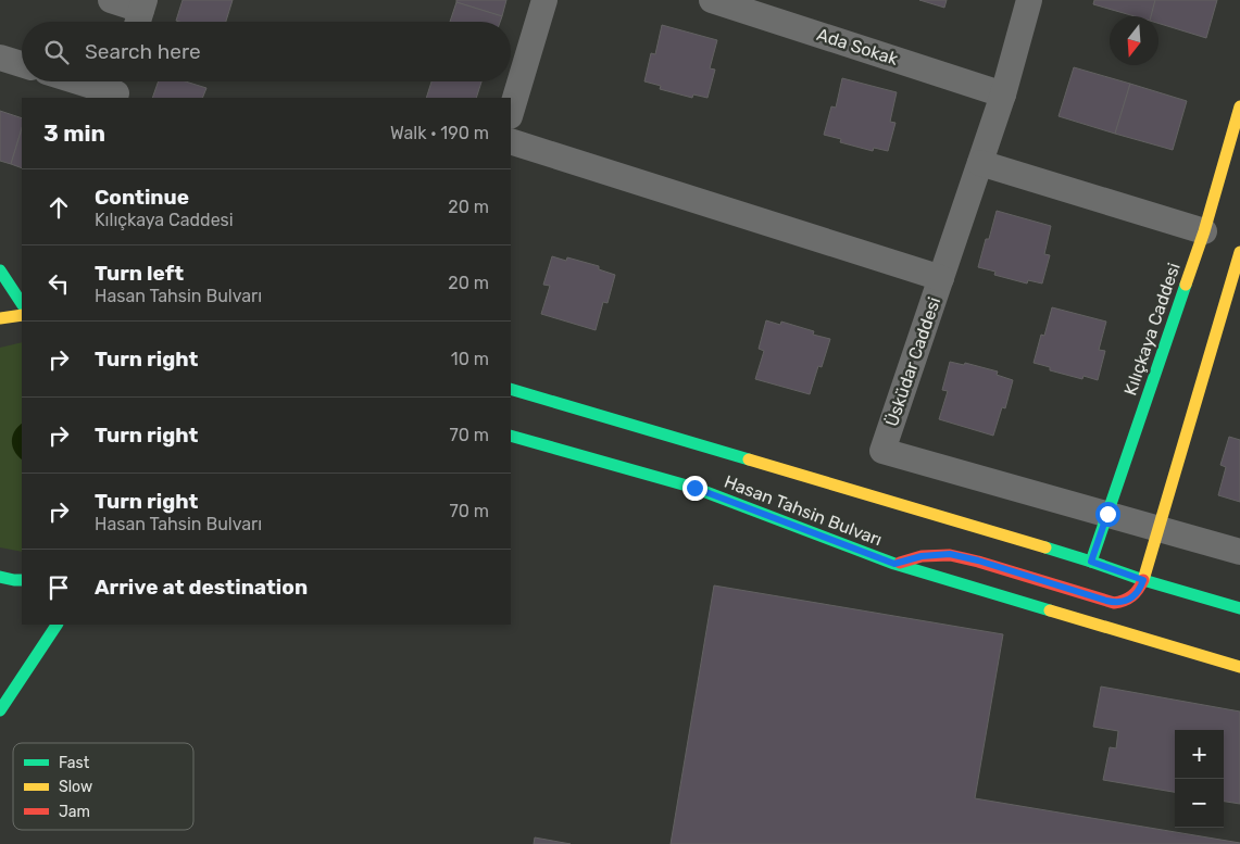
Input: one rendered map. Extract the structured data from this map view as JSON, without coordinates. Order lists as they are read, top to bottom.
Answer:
{
  "streets": {
    "main road": ["Kılıçkaya Caddesi", "Hasan Tahsin Bulvarı"],
    "street": ["Ada Sokak", "Üsküdar Caddesi"]
  },
  "crossings": [
    ["Ada Sokak", "Üsküdar Caddesi"],
    ["Kılıçkaya Caddesi", "Üsküdar Caddesi"],
    ["Kılıçkaya Caddesi", "Hasan Tahsin Bulvarı"]
  ],
  "legend": ["Fast", "Slow", "Jam"],
  "north": "bottom",
  "page": {
    "search": "Search here",
    "heading": ["3 min", "Walk · 190 m"],
    "list": [
      ["Continue", "Kılıçkaya Caddesi", "20 m"],
      ["Turn left", "Hasan Tahsin Bulvarı", "20 m"],
      ["Turn right", "10 m"],
      ["Turn right", "70 m"],
      ["Turn right", "Hasan Tahsin Bulvarı", "70 m"],
      "Arrive at destination"
    ],
    "map_buttons": ["+", "−"]
  }
}
